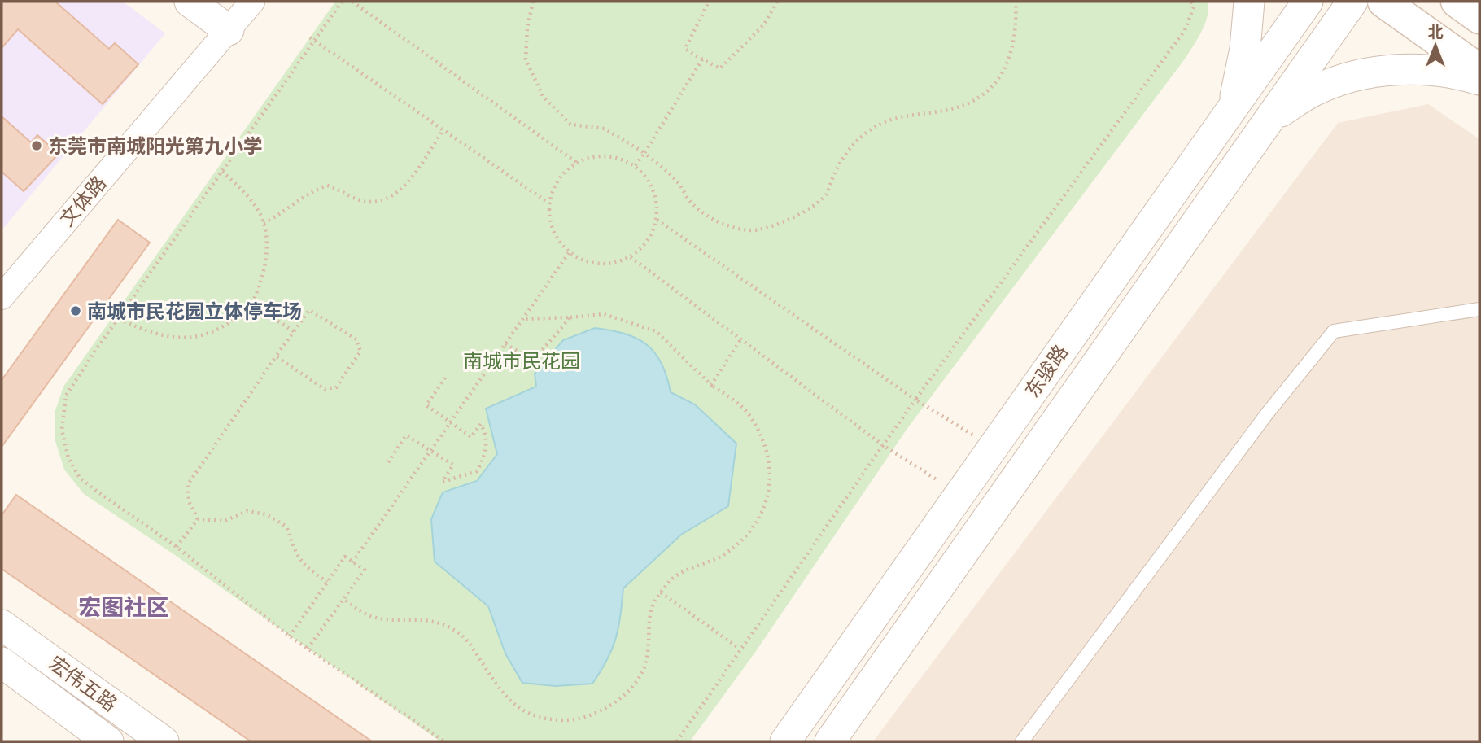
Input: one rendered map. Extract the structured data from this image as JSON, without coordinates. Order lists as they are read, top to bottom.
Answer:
{
  "streets": {
    "street": ["文体路", "东骏路", "宏伟五路"]
  },
  "districts": ["宏图社区"],
  "parks": ["南城市民花园"],
  "places": ["东莞市南城阳光第九小学", "南城市民花园立体停车场"],
  "north": "top"
}
